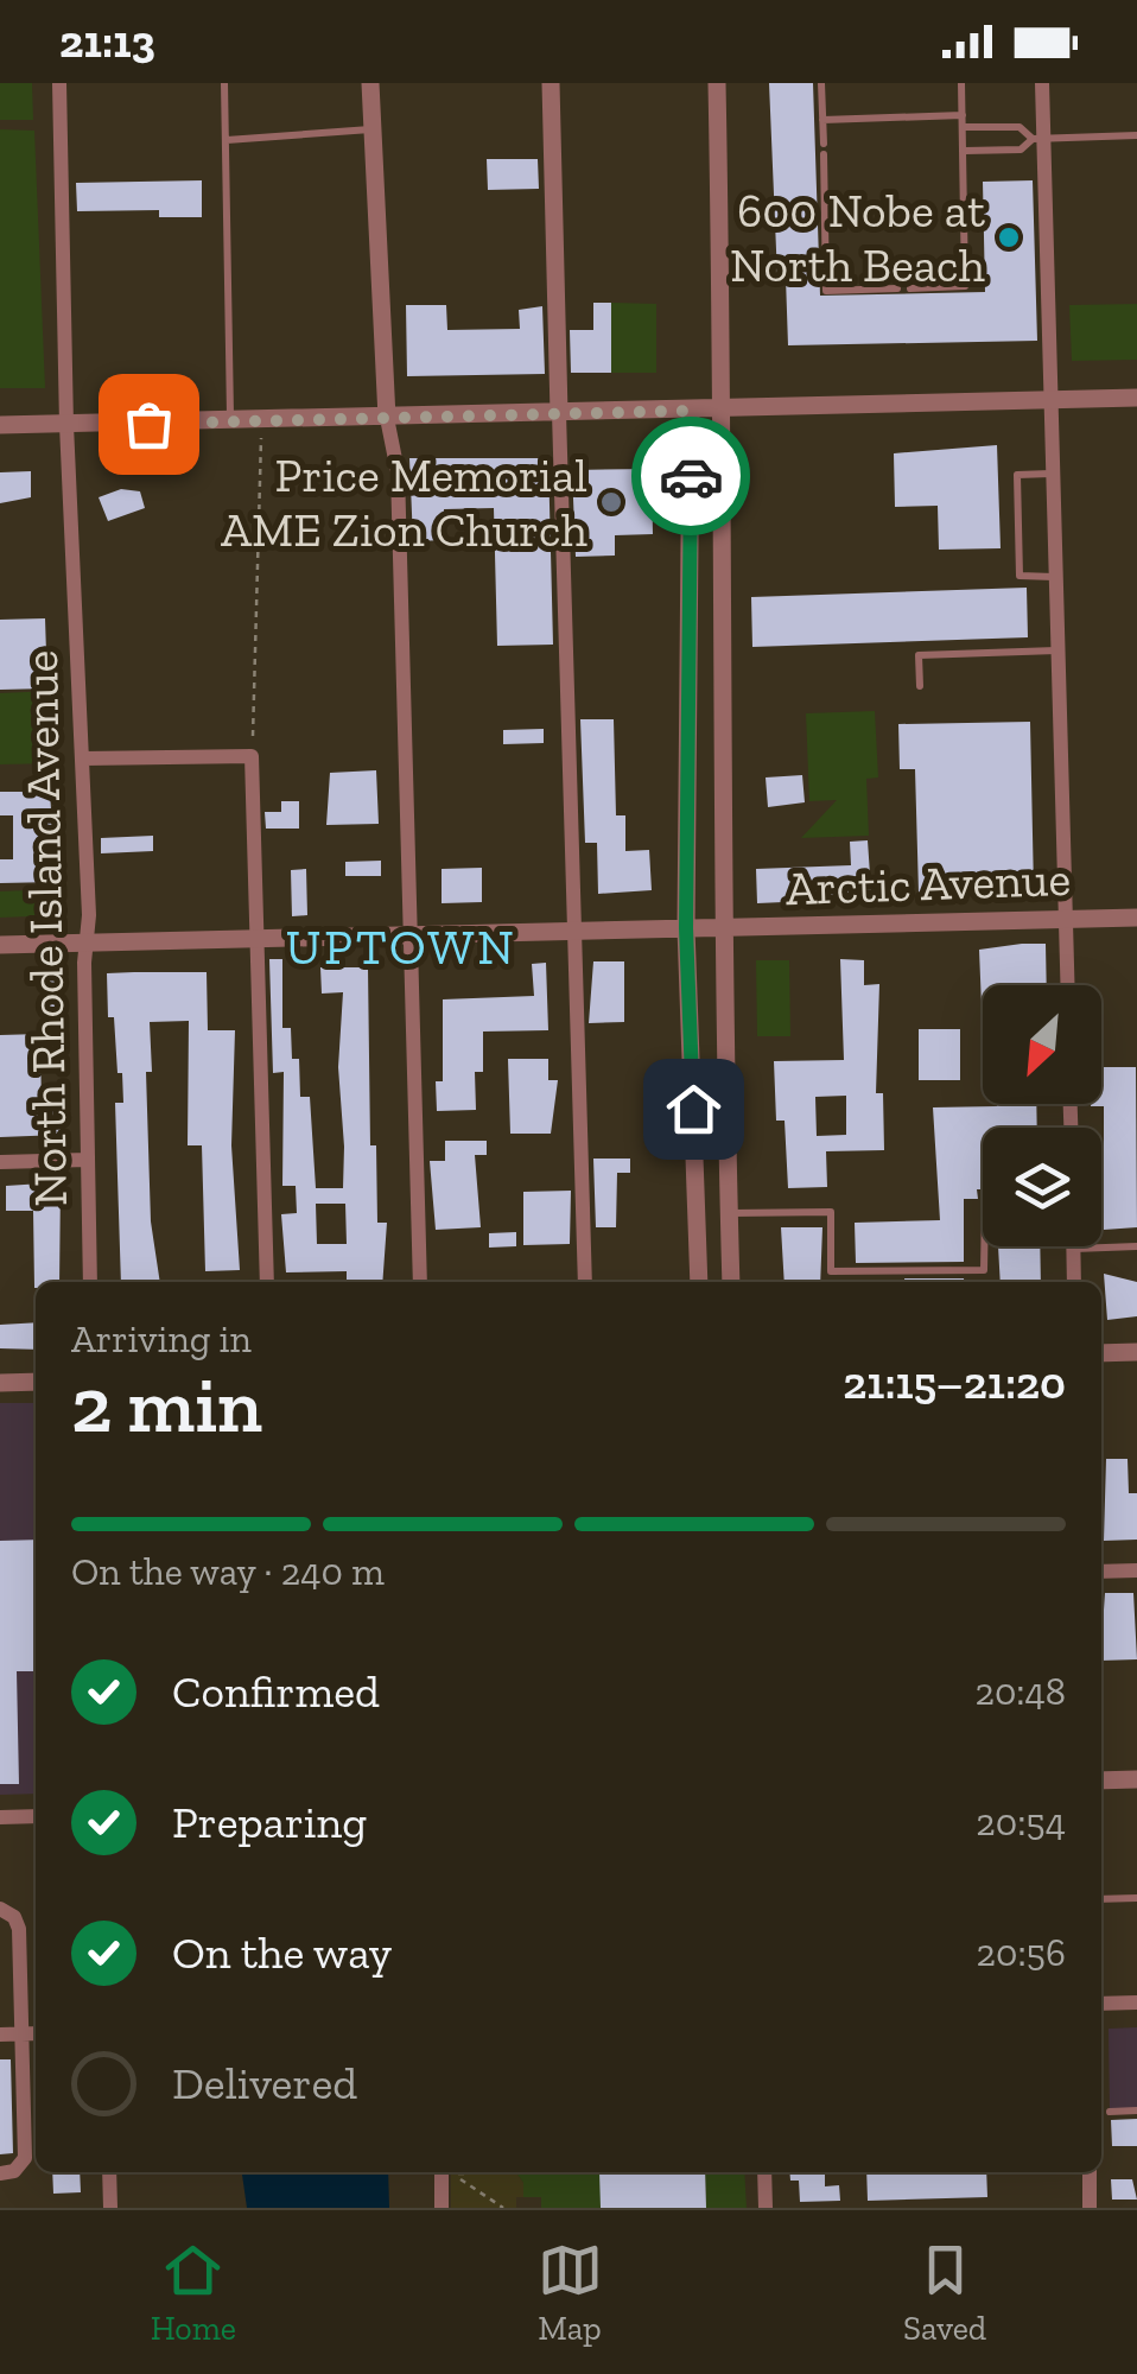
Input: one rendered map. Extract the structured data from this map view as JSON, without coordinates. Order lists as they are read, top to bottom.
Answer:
{
  "streets": {
    "street": ["Arctic Avenue", "North Rhode Island Avenue"]
  },
  "crossings": [
    ["Arctic Avenue", "North Rhode Island Avenue"]
  ],
  "districts": ["UPTOWN"],
  "places": ["600 Nobe at North Beach", "Price Memorial AME Zion Church"],
  "north": "bottom left",
  "page": {
    "status": "21:13",
    "heading": ["2 min", "Arriving in", "21:15–21:20"],
    "bar": "On the way · 240 m",
    "list": [
      ["Confirmed", "20:48"],
      ["Preparing", "20:54"],
      ["On the way", "20:56"],
      "Delivered"
    ],
    "tabs": ["Home", "Map", "Saved"]
  }
}
